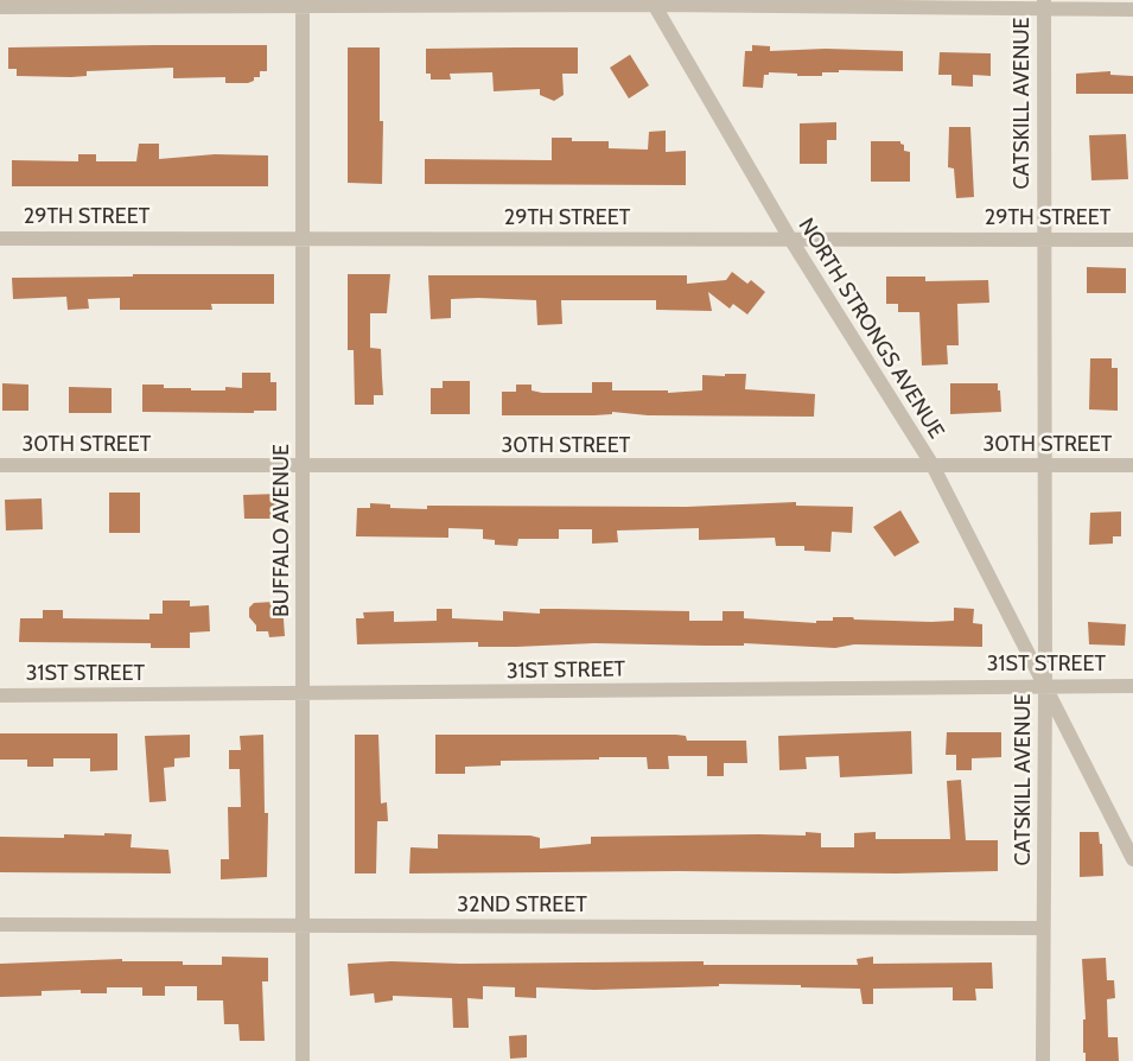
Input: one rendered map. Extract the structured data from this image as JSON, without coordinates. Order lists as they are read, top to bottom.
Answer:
{
  "streets": {
    "street": [
      "CATSKILL AVENUE",
      "29TH STREET",
      "NORTH STRONGS AVENUE",
      "30TH STREET",
      "BUFFALO AVENUE",
      "31ST STREET",
      "32ND STREET"
    ]
  },
  "crossings": [
    ["CATSKILL AVENUE", "29TH STREET"],
    ["CATSKILL AVENUE", "NORTH STRONGS AVENUE"],
    ["CATSKILL AVENUE", "30TH STREET"],
    ["CATSKILL AVENUE", "31ST STREET"],
    ["CATSKILL AVENUE", "32ND STREET"],
    ["29TH STREET", "NORTH STRONGS AVENUE"],
    ["29TH STREET", "BUFFALO AVENUE"],
    ["NORTH STRONGS AVENUE", "30TH STREET"],
    ["NORTH STRONGS AVENUE", "31ST STREET"],
    ["30TH STREET", "BUFFALO AVENUE"],
    ["BUFFALO AVENUE", "31ST STREET"],
    ["BUFFALO AVENUE", "32ND STREET"]
  ]
}
